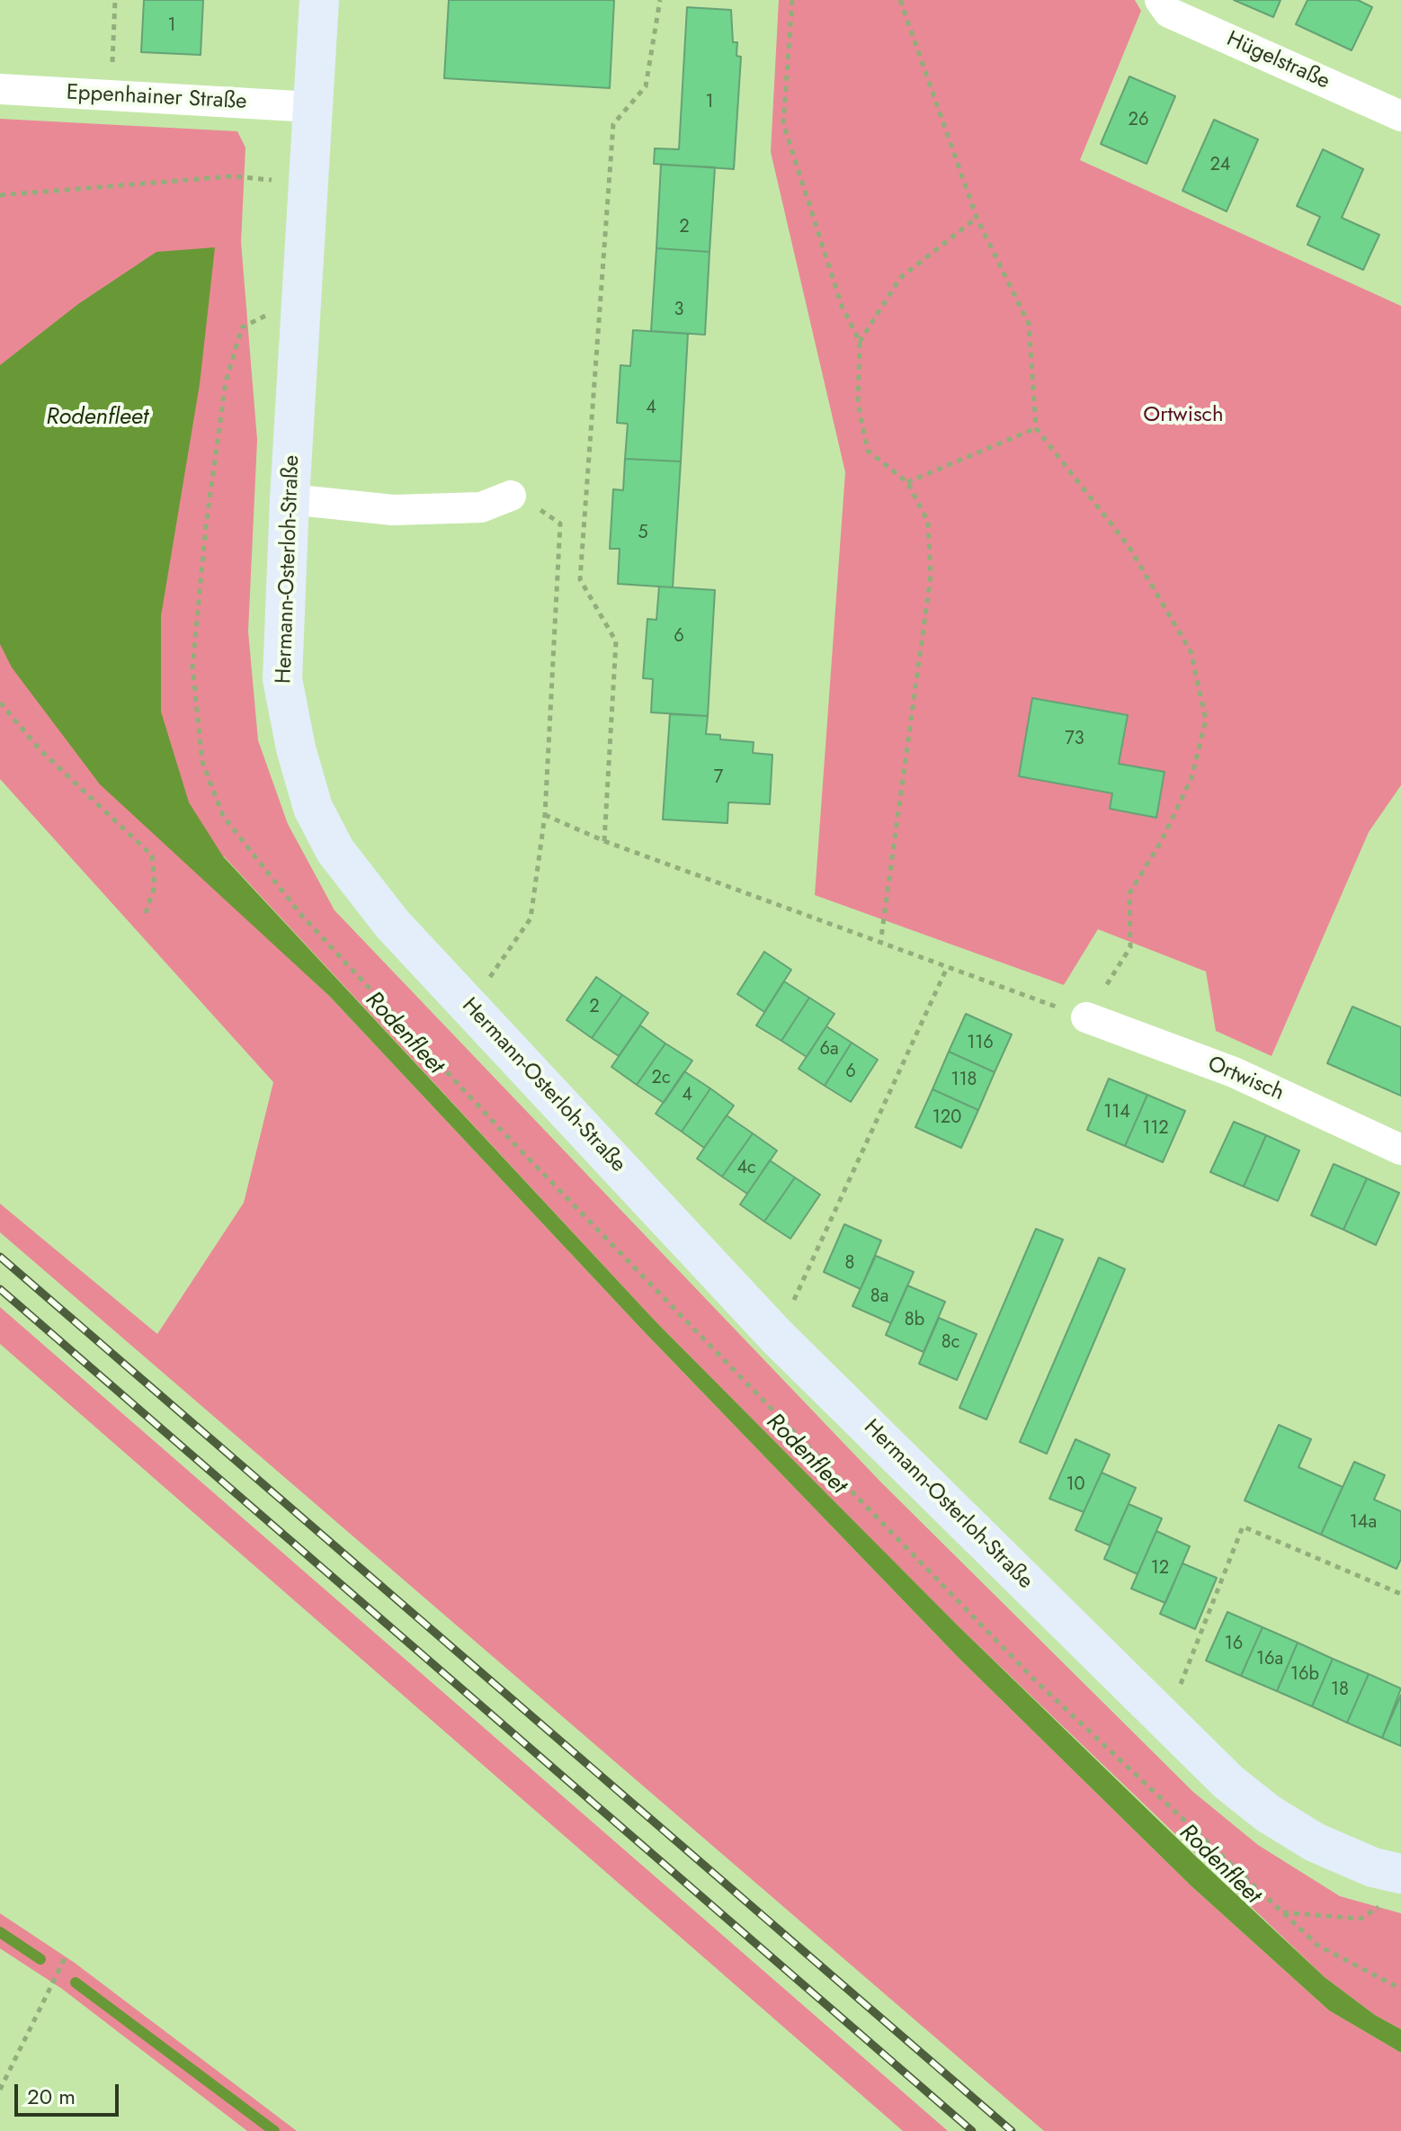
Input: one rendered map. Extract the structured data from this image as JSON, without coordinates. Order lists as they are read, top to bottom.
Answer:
{
  "streets": {
    "street": [
      "Hügelstraße",
      "Eppenhainer Straße",
      "Hermann-Osterloh-Straße",
      "Ortwisch"
    ]
  },
  "crossings": [
    ["Eppenhainer Straße", "Hermann-Osterloh-Straße"]
  ],
  "water": ["Rodenfleet"],
  "parks": ["Ortwisch"],
  "house_numbers": [
    "1",
    "1",
    "26",
    "24",
    "2",
    "3",
    "4",
    "5",
    "6",
    "73",
    "7",
    "2",
    "116",
    "6a",
    "6",
    "2c",
    "118",
    "4",
    "114",
    "120",
    "112",
    "4c",
    "8",
    "8a",
    "8b",
    "8c",
    "10",
    "14a",
    "12",
    "16",
    "16a",
    "16b",
    "18"
  ],
  "scale_bar": "20 m"
}
